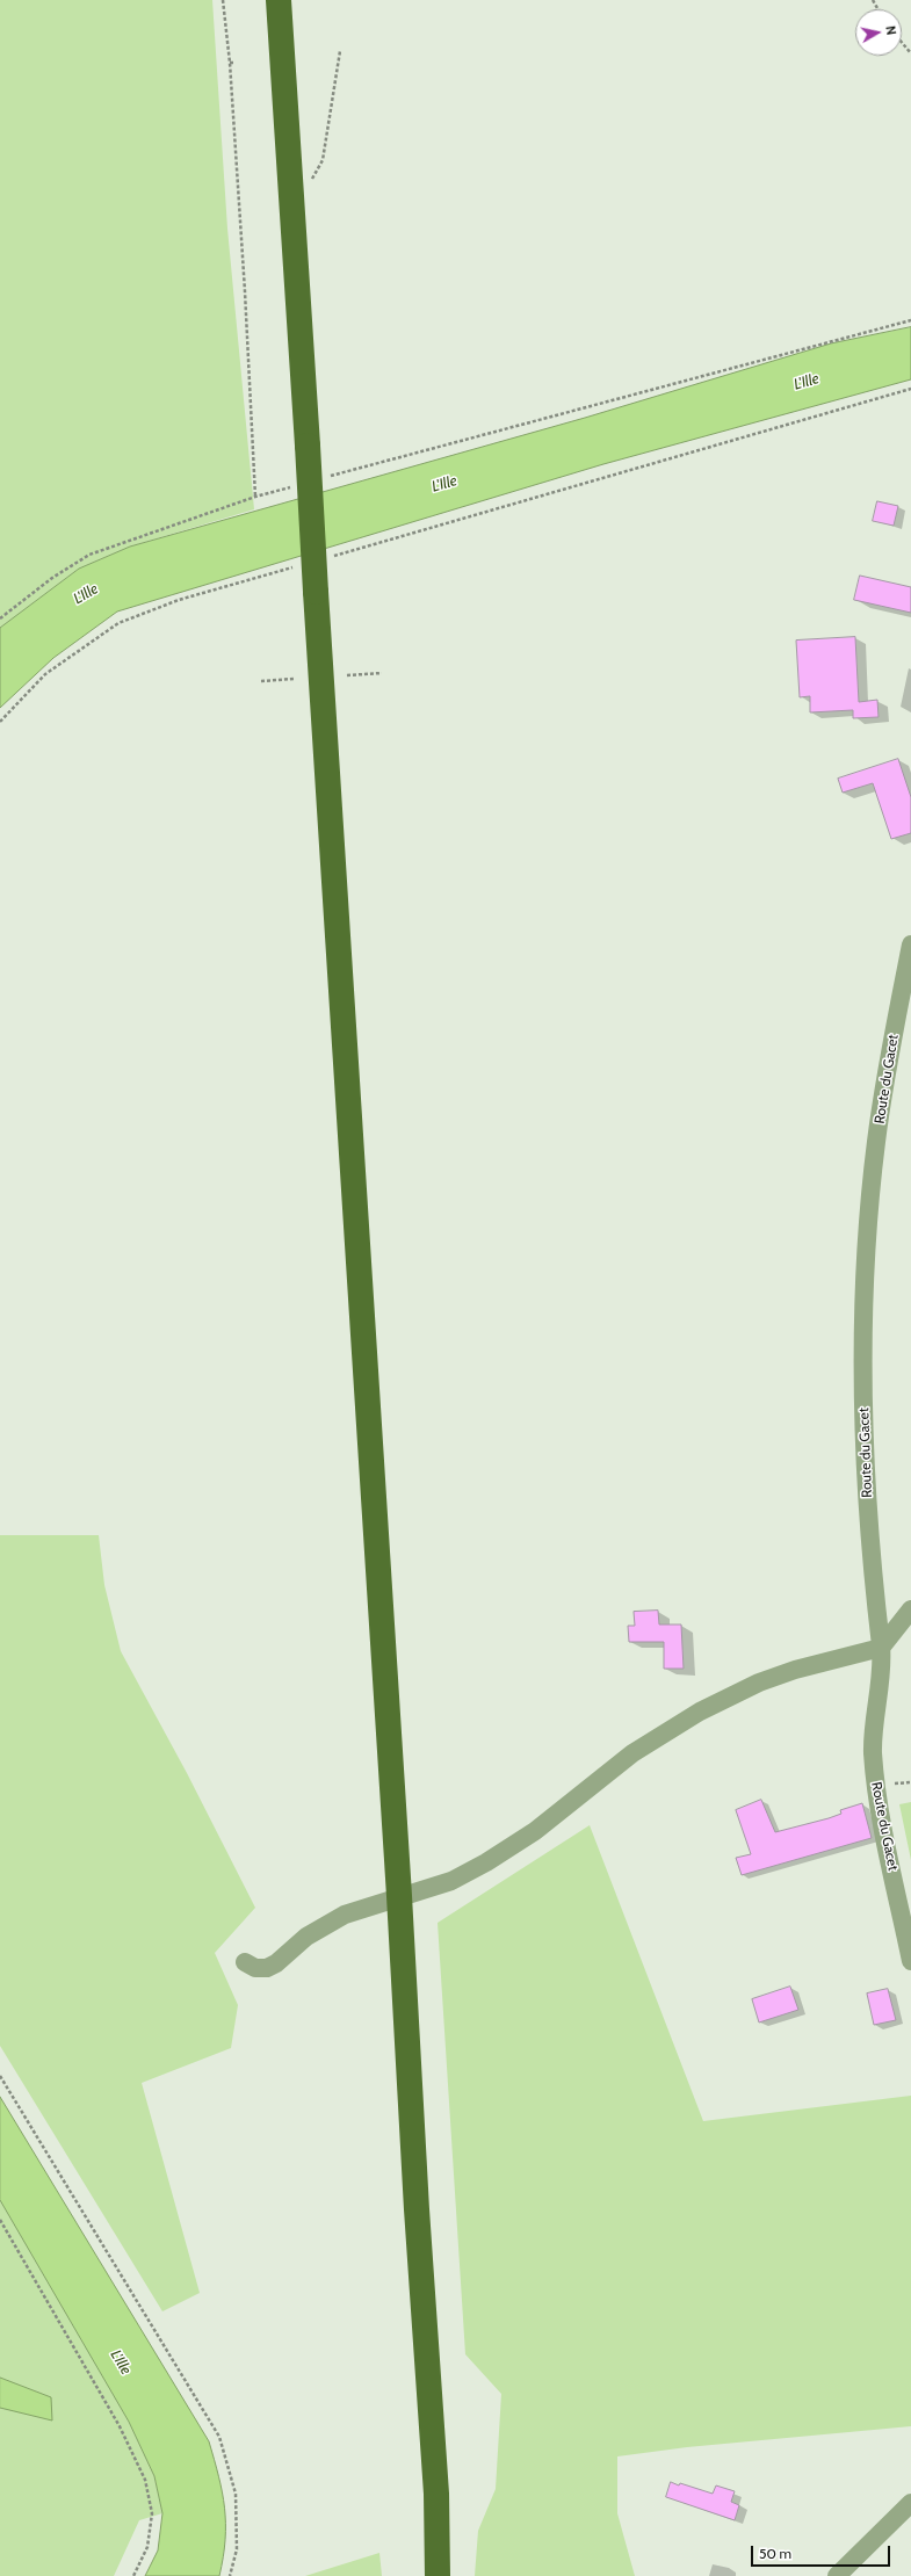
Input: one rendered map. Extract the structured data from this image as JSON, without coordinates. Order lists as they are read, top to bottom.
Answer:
{
  "streets": {
    "street": ["Route du Gacet"]
  },
  "water": ["L'Ille"],
  "scale_bar": "50 m",
  "north": "right"
}
